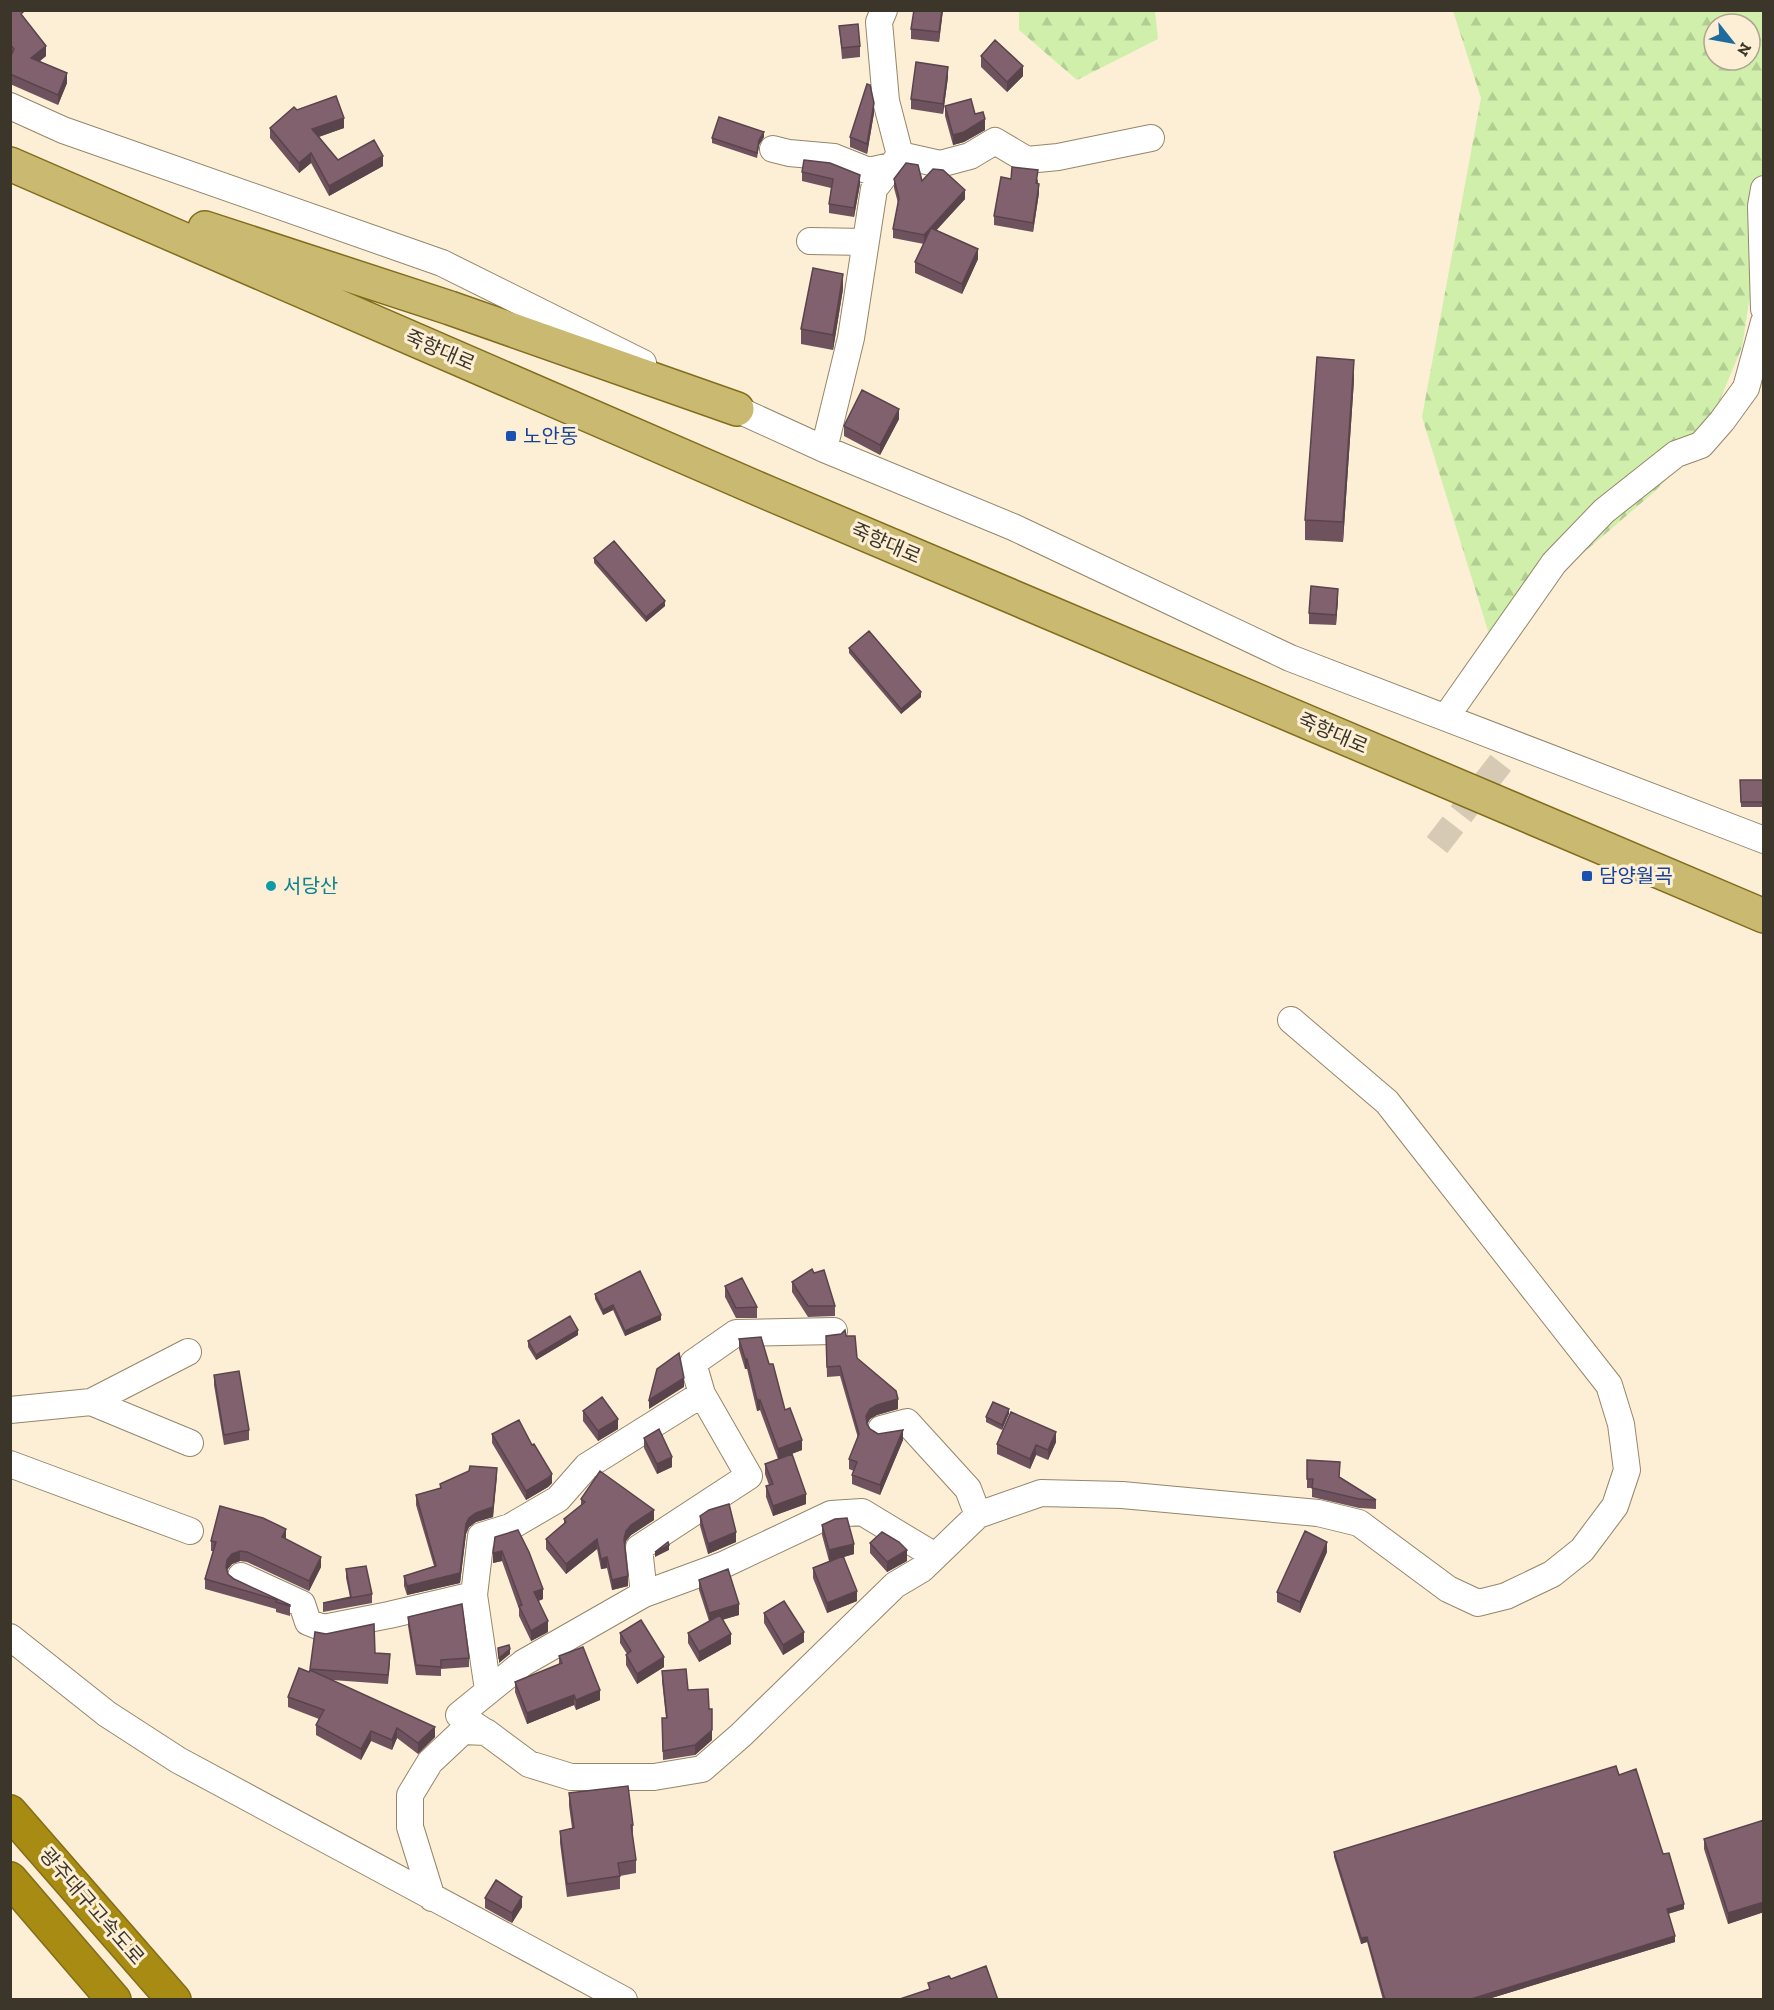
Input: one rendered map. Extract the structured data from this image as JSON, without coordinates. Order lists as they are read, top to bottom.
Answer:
{
  "streets": {
    "highway": ["광주대구고속도로"],
    "main road": ["죽향대로"]
  },
  "places": {
    "transit": ["노안동", "담양월곡"],
    "other": ["서당산"]
  },
  "north": "bottom right"
}
